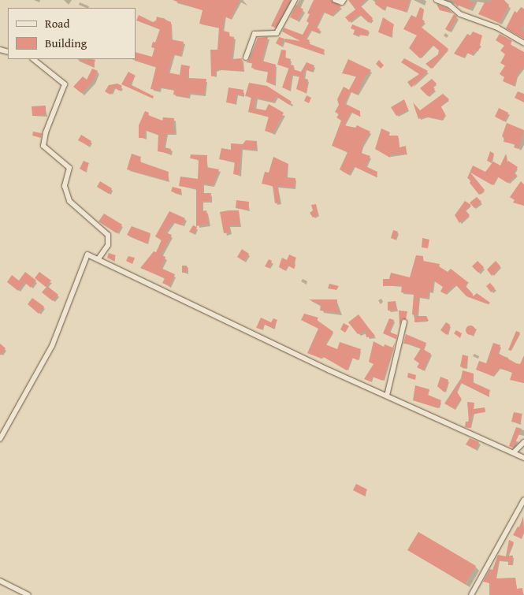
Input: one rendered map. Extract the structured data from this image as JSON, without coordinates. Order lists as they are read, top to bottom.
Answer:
{
  "legend": ["Road", "Building"]
}
